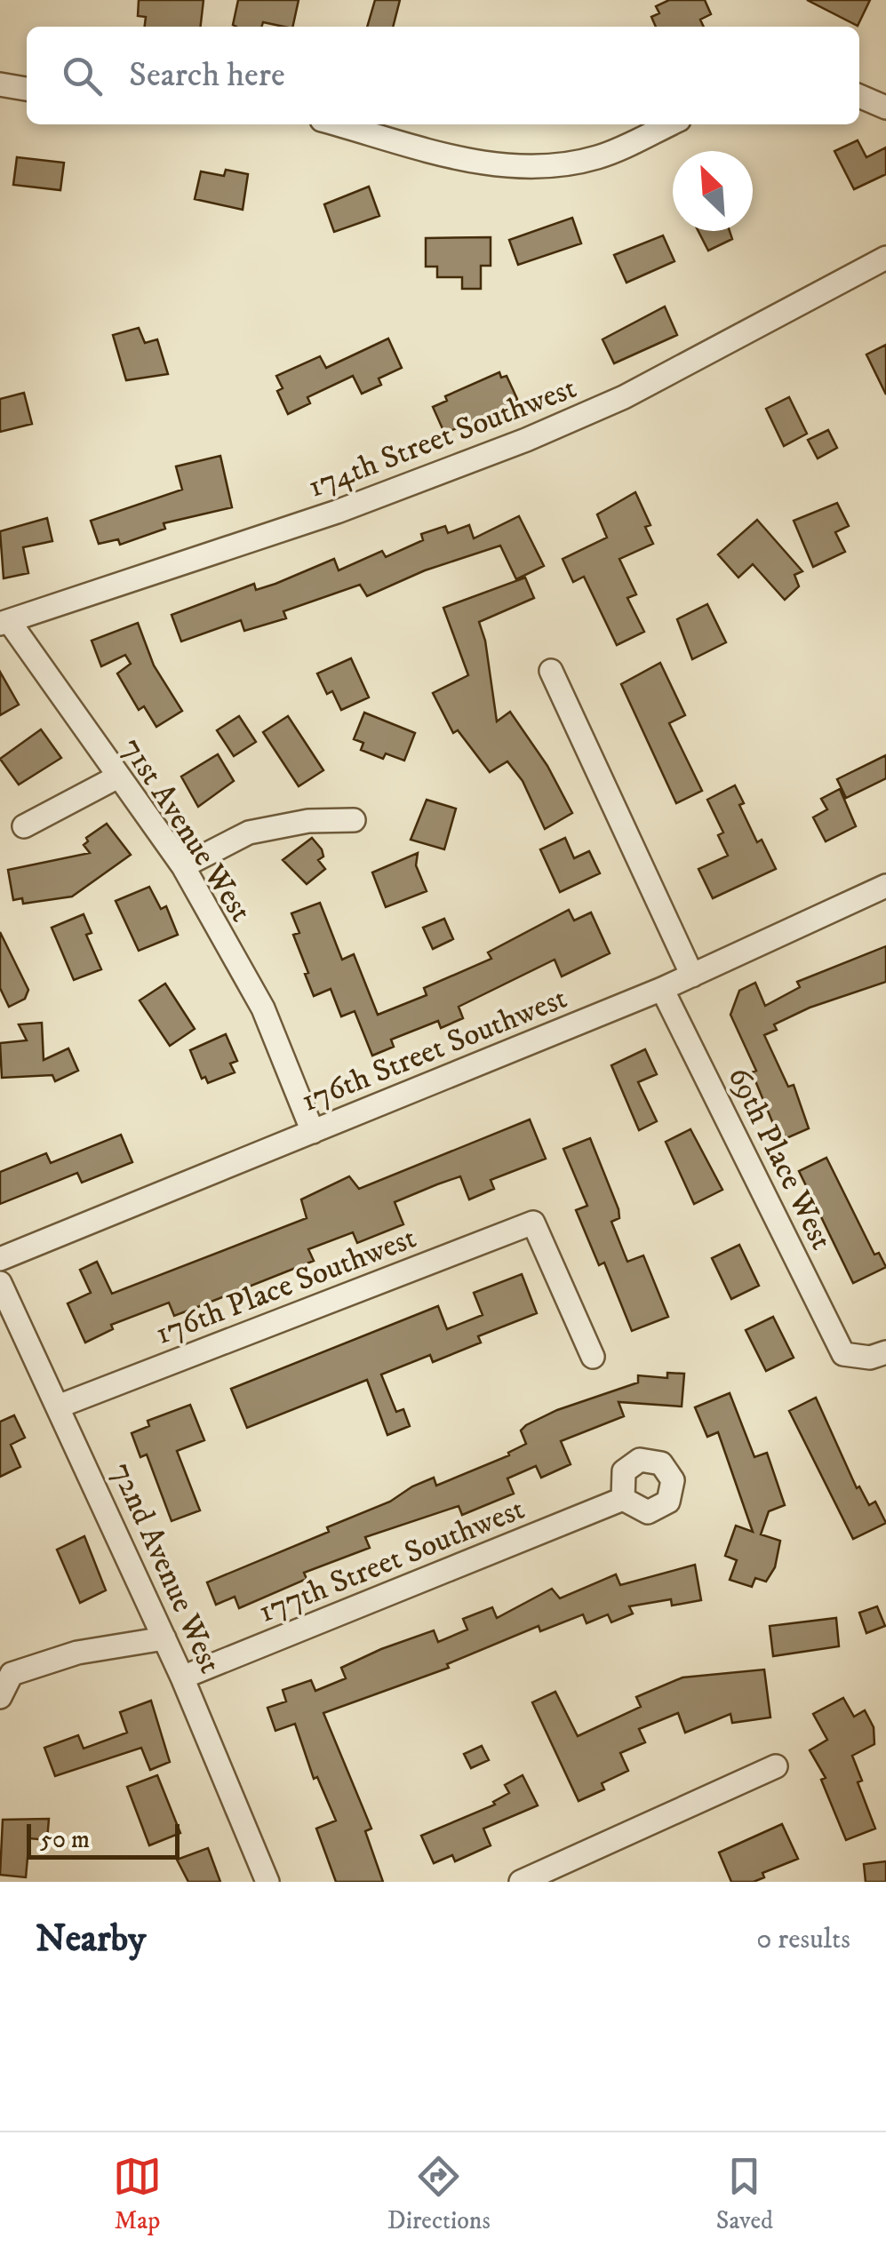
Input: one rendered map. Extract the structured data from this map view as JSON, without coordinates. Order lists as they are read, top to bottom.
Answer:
{
  "streets": {
    "street": [
      "174th Street Southwest",
      "71st Avenue West",
      "176th Street Southwest",
      "69th Place West",
      "176th Place Southwest",
      "177th Street Southwest",
      "72nd Avenue West"
    ]
  },
  "crossings": [
    ["174th Street Southwest", "71st Avenue West"],
    ["71st Avenue West", "176th Street Southwest"],
    ["176th Street Southwest", "69th Place West"],
    ["176th Place Southwest", "72nd Avenue West"],
    ["177th Street Southwest", "72nd Avenue West"]
  ],
  "scale_bar": "50 m",
  "north": "top left",
  "page": {
    "search": "Search here",
    "scale": "50 m",
    "heading": ["Nearby", "0 results"],
    "nav": ["Map", "Directions", "Saved"]
  }
}
